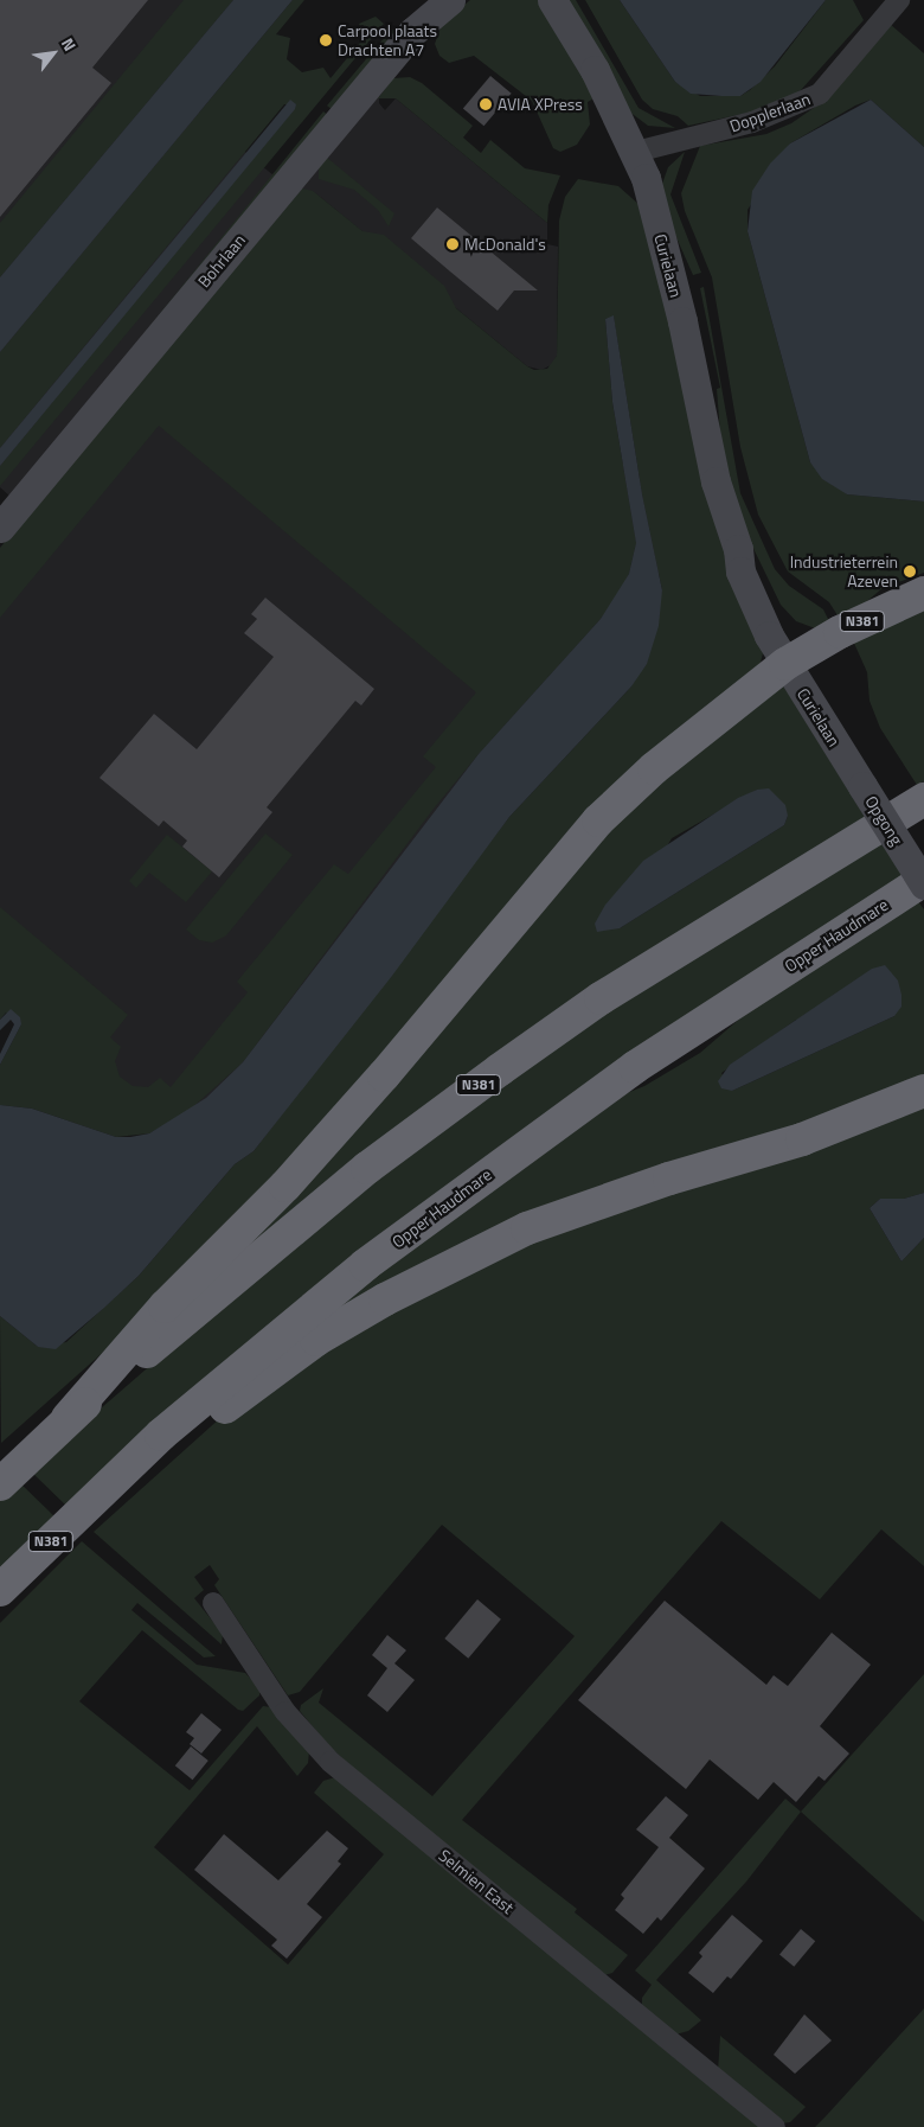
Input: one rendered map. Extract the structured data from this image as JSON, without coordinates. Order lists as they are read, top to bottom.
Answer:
{
  "streets": {
    "highway": ["N381", "Opper Haudmare"],
    "main road": ["Bohrlaan", "Curielaan", "Opgong"],
    "street": ["Dopplerlaan", "Selmien East"]
  },
  "crossings": [
    ["Dopplerlaan", "Curielaan"],
    ["Curielaan", "N381"],
    ["Curielaan", "Opgong"],
    ["N381", "Opper Haudmare"]
  ],
  "places": [
    "Carpool plaats Drachten A7",
    "AVIA XPress",
    "McDonald's",
    "Industrieterrein Azeven"
  ],
  "north": "top right"
}
